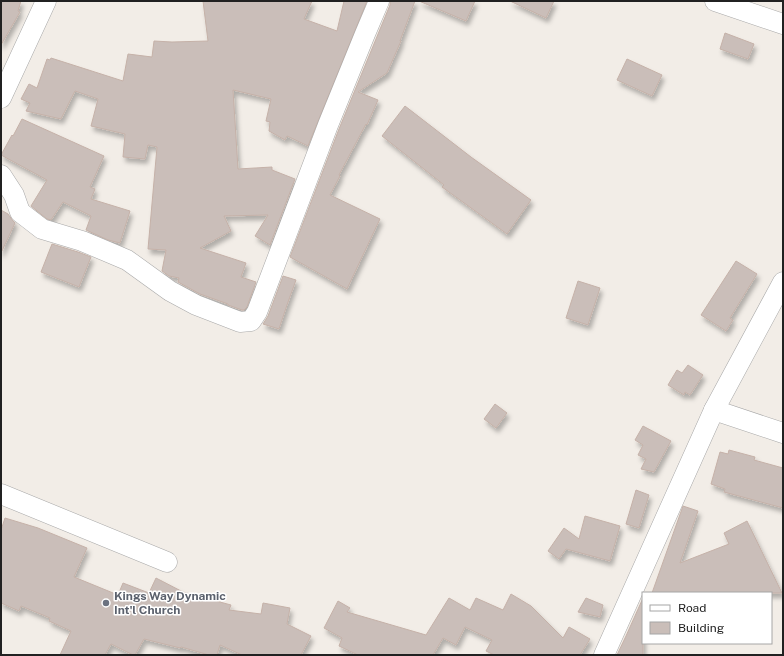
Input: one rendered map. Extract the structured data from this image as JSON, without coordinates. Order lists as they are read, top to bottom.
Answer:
{
  "places": ["Kings Way Dynamic Int'l Church"],
  "legend": ["Road", "Building"]
}
